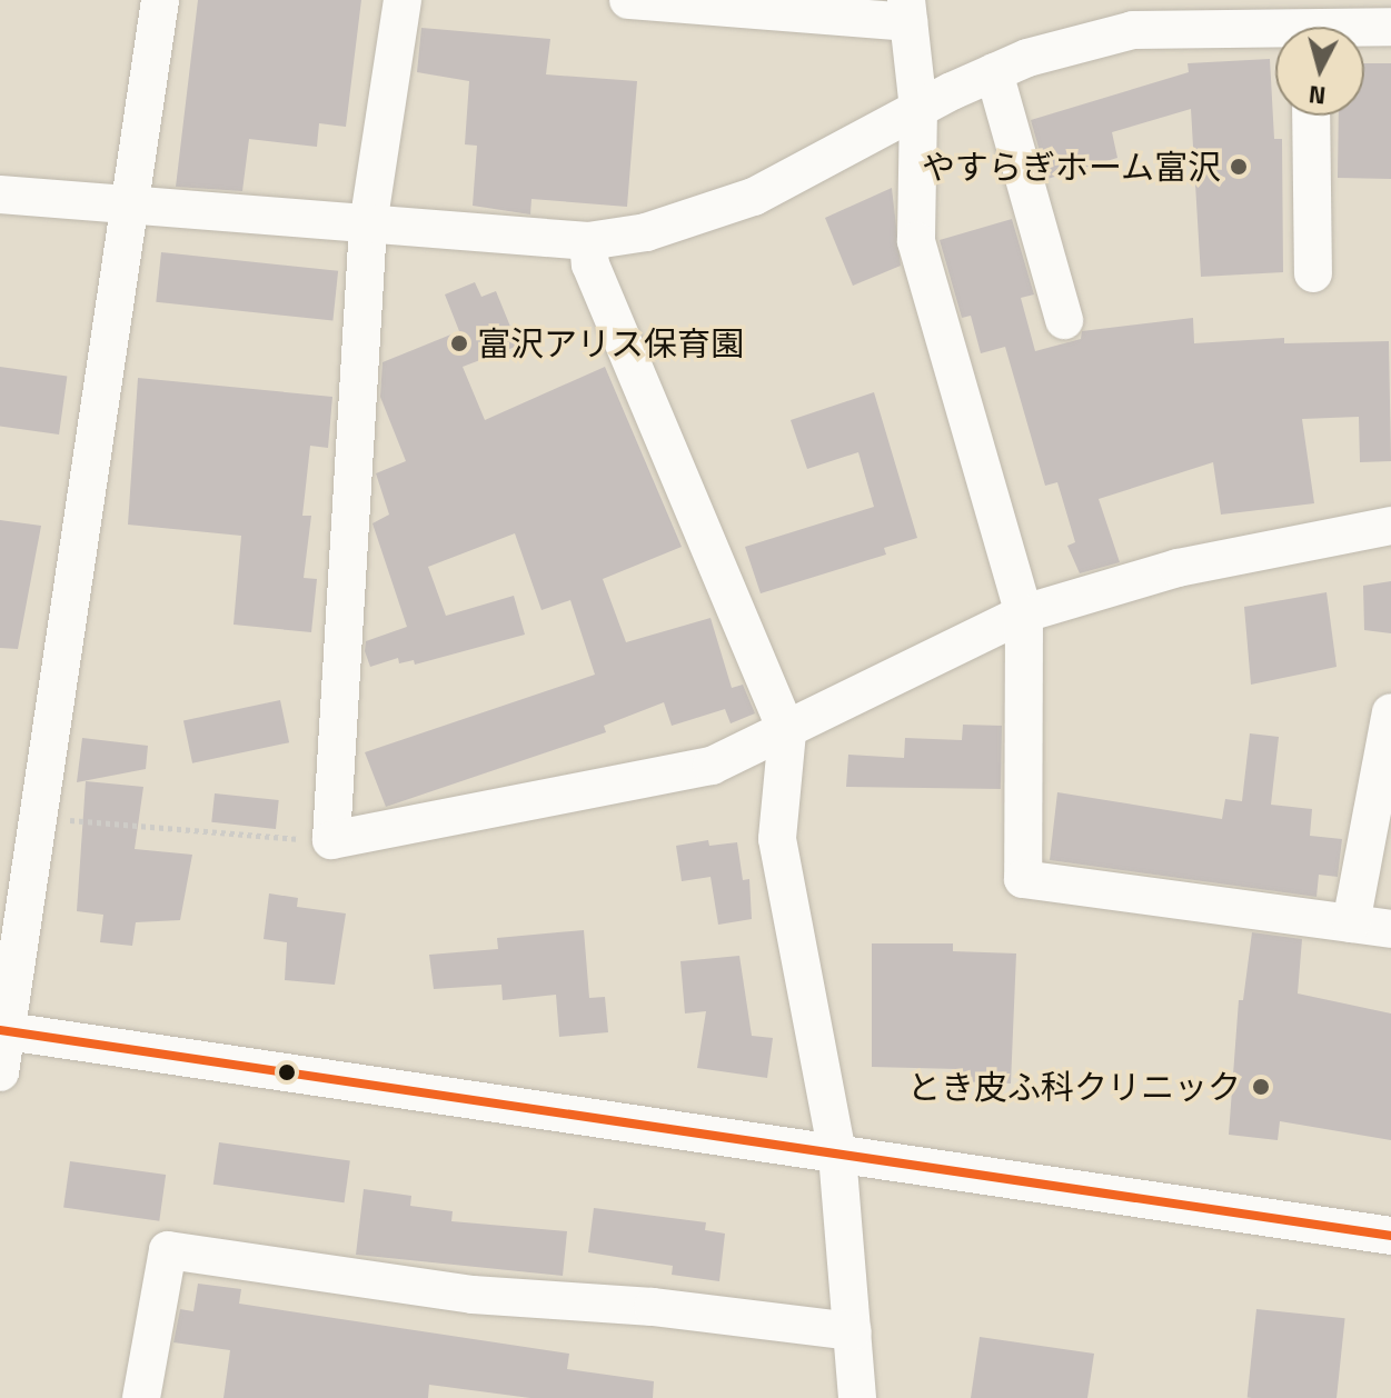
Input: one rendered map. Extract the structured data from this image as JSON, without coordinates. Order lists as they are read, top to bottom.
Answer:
{
  "places": ["やすらぎホーム富沢", "富沢アリス保育園", "とき皮ふ科クリニック"],
  "north": "bottom"
}
